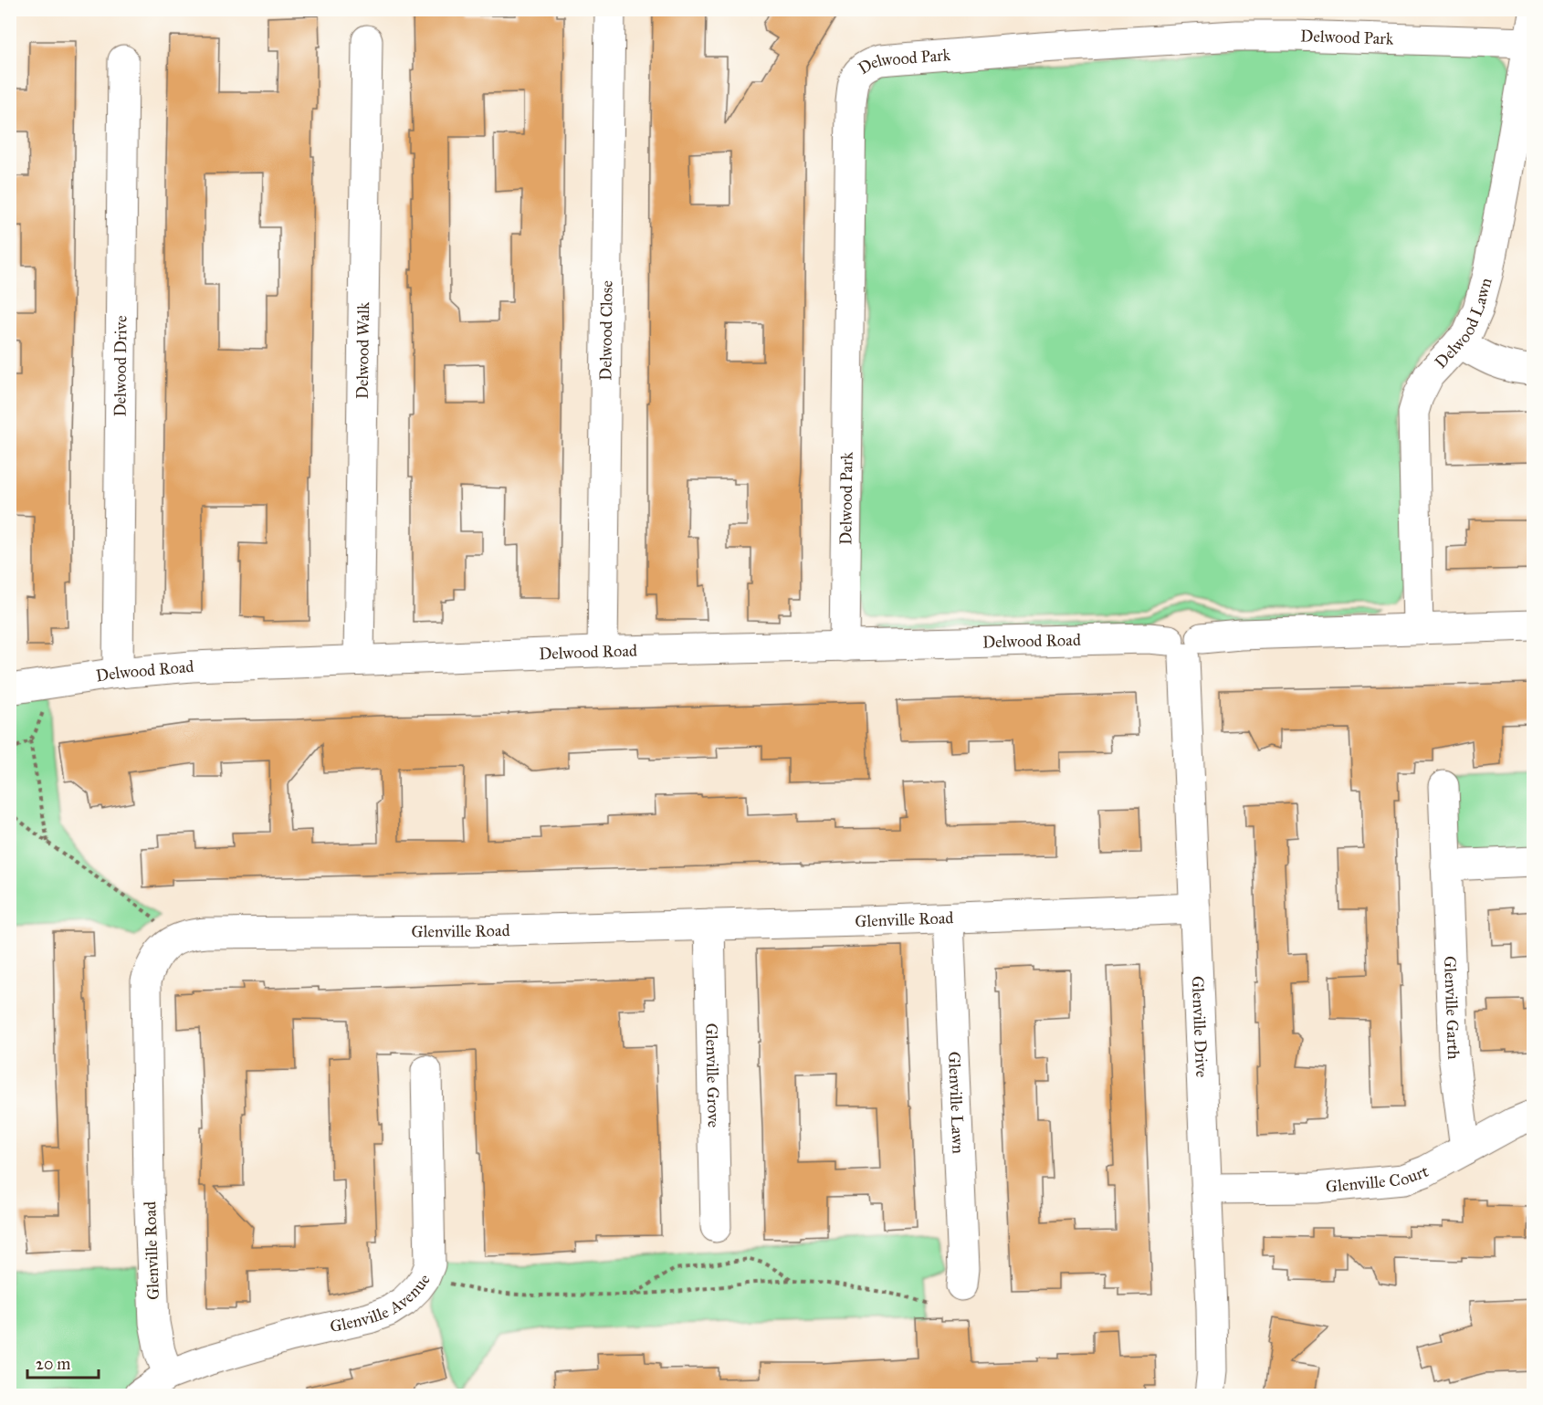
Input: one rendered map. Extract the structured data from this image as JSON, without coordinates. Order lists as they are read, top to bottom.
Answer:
{
  "streets": {
    "street": [
      "Delwood Park",
      "Delwood Lawn",
      "Delwood Close",
      "Delwood Walk",
      "Delwood Drive",
      "Delwood Road",
      "Glenville Road",
      "Glenville Garth",
      "Glenville Drive",
      "Glenville Grove",
      "Glenville Lawn",
      "Glenville Court",
      "Glenville Avenue"
    ]
  },
  "crossings": [
    ["Delwood Park", "Delwood Lawn"],
    ["Delwood Park", "Delwood Road"],
    ["Delwood Lawn", "Delwood Road"],
    ["Delwood Close", "Delwood Road"],
    ["Delwood Walk", "Delwood Road"],
    ["Delwood Drive", "Delwood Road"],
    ["Delwood Road", "Glenville Drive"],
    ["Glenville Road", "Glenville Drive"],
    ["Glenville Road", "Glenville Grove"],
    ["Glenville Road", "Glenville Lawn"],
    ["Glenville Road", "Glenville Avenue"],
    ["Glenville Garth", "Glenville Court"],
    ["Glenville Drive", "Glenville Court"]
  ],
  "scale_bar": "20 m"
}
